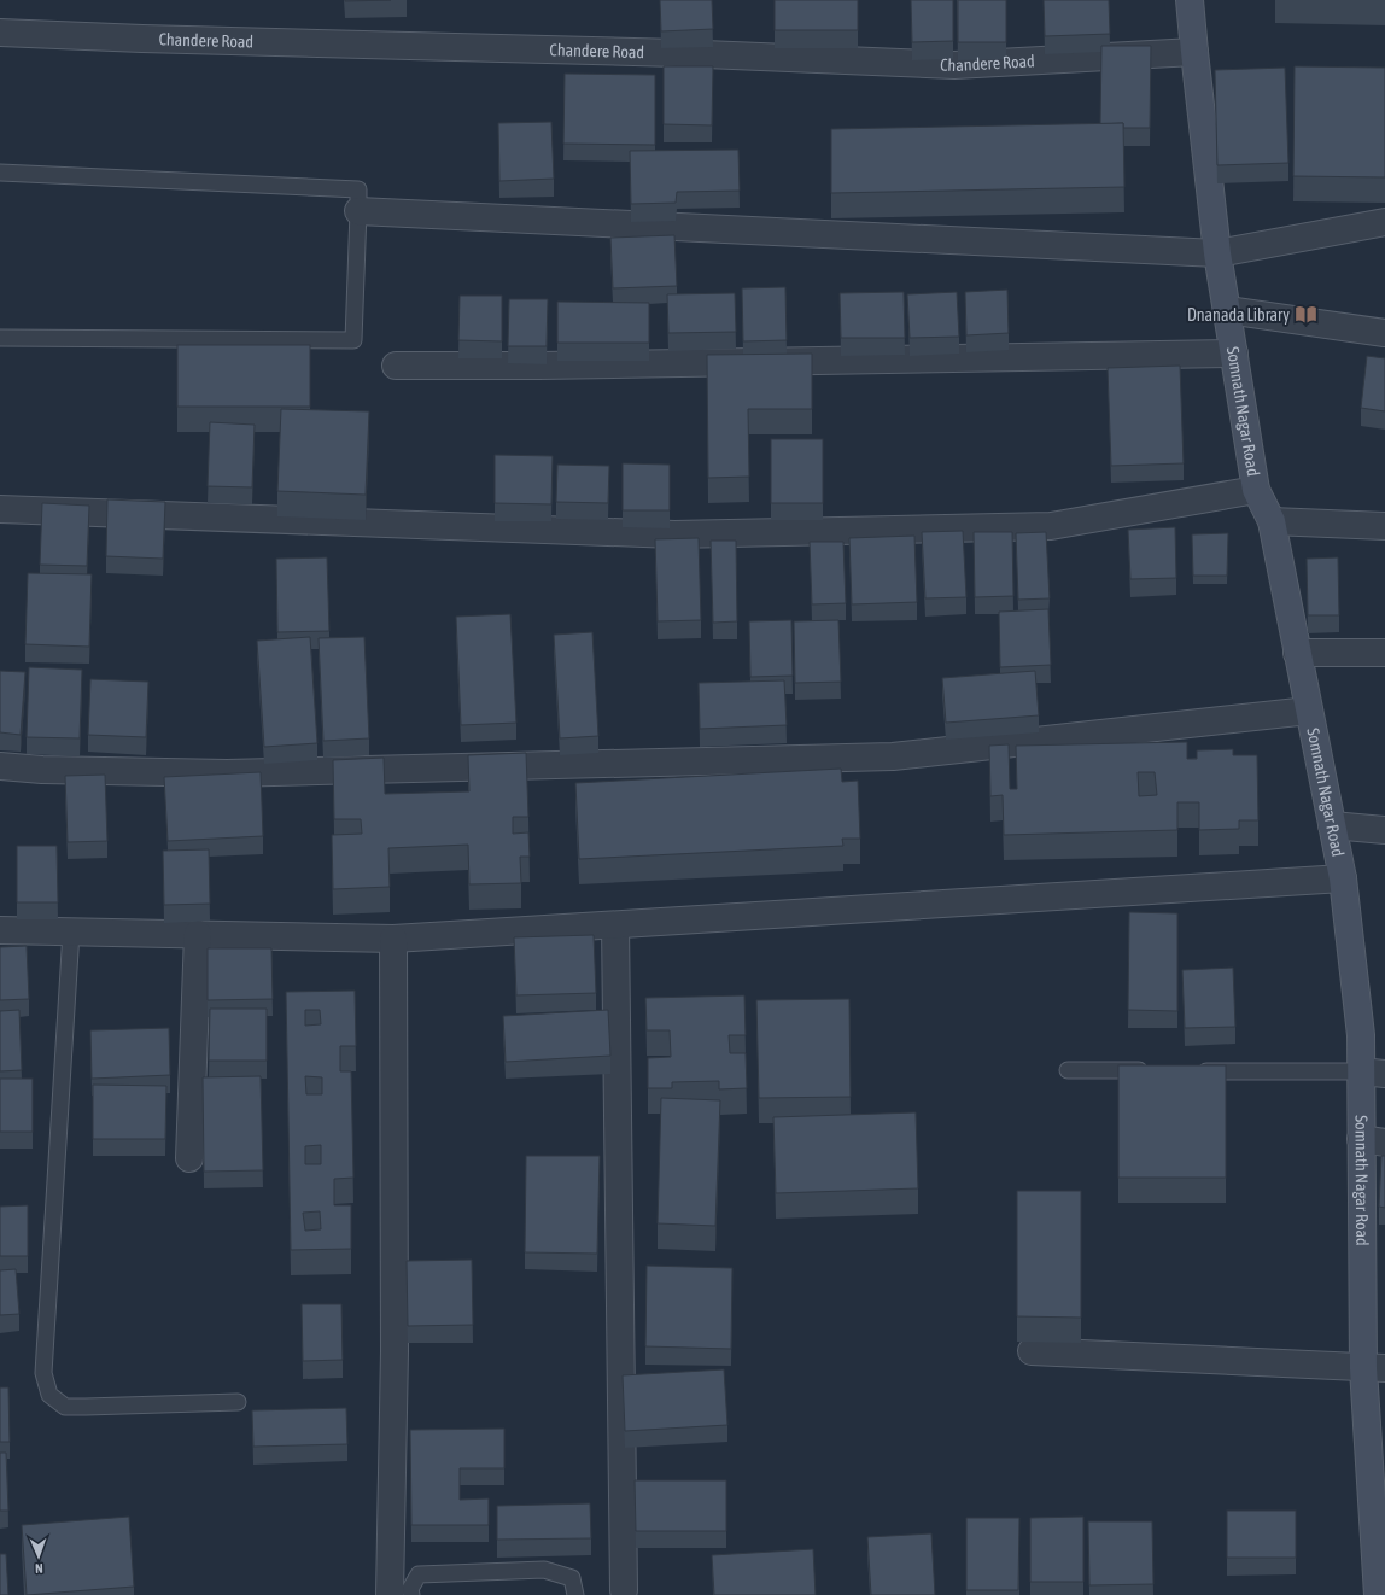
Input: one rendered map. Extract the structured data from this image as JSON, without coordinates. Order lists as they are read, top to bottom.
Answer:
{
  "streets": {
    "street": ["Chandere Road", "Somnath Nagar Road"]
  },
  "crossings": [
    ["Chandere Road", "Somnath Nagar Road"]
  ],
  "places": {
    "library": ["Dnanada Library"]
  },
  "north": "bottom"
}
